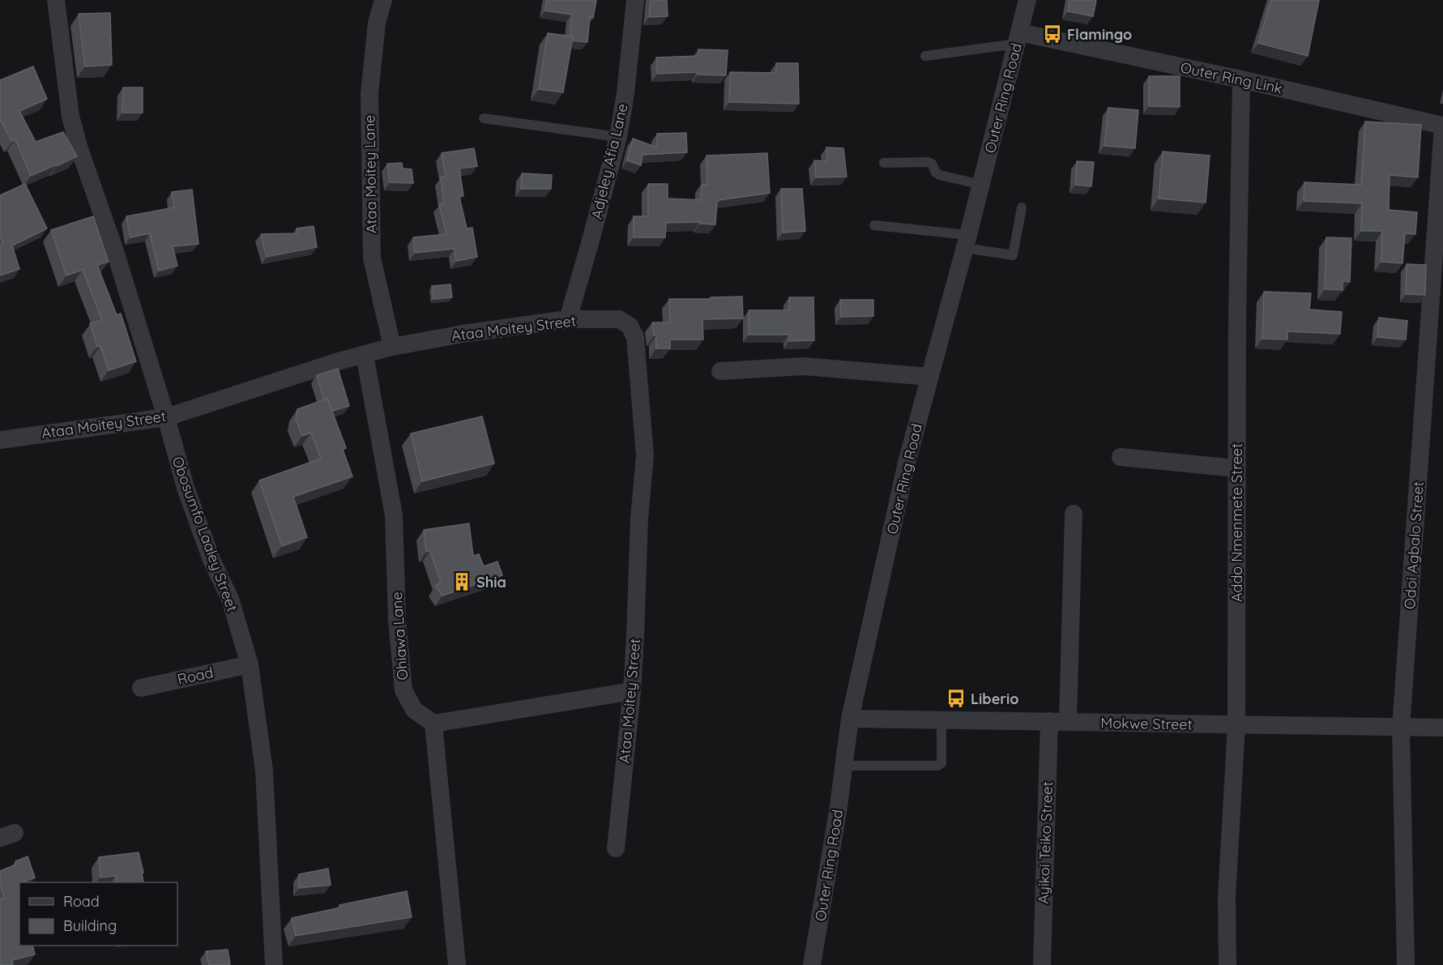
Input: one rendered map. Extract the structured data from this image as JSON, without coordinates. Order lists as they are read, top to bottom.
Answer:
{
  "streets": {
    "street": [
      "Outer Ring Link",
      "Outer Ring Road",
      "Adjeley Afia Lane",
      "Ataa Moitey Lane",
      "Ataa Moitey Street",
      "Addo Nmenmete Street",
      "Obosumfo Laaley Street",
      "Odoi Agbalo Street",
      "Ohiawa Lane",
      "Road",
      "Mokwe Street",
      "Ayikoi Teiko Street"
    ]
  },
  "crossings": [
    ["Outer Ring Link", "Outer Ring Road"],
    ["Outer Ring Link", "Addo Nmenmete Street"],
    ["Outer Ring Link", "Odoi Agbalo Street"],
    ["Outer Ring Road", "Mokwe Street"],
    ["Adjeley Afia Lane", "Ataa Moitey Street"],
    ["Ataa Moitey Lane", "Ataa Moitey Street"],
    ["Ataa Moitey Street", "Obosumfo Laaley Street"],
    ["Ataa Moitey Street", "Ohiawa Lane"],
    ["Addo Nmenmete Street", "Mokwe Street"],
    ["Obosumfo Laaley Street", "Road"],
    ["Odoi Agbalo Street", "Mokwe Street"],
    ["Mokwe Street", "Ayikoi Teiko Street"]
  ],
  "places": {
    "bus stop": ["Flamingo", "Liberio"],
    "building": ["Shia"]
  },
  "legend": ["Road", "Building"]
}
